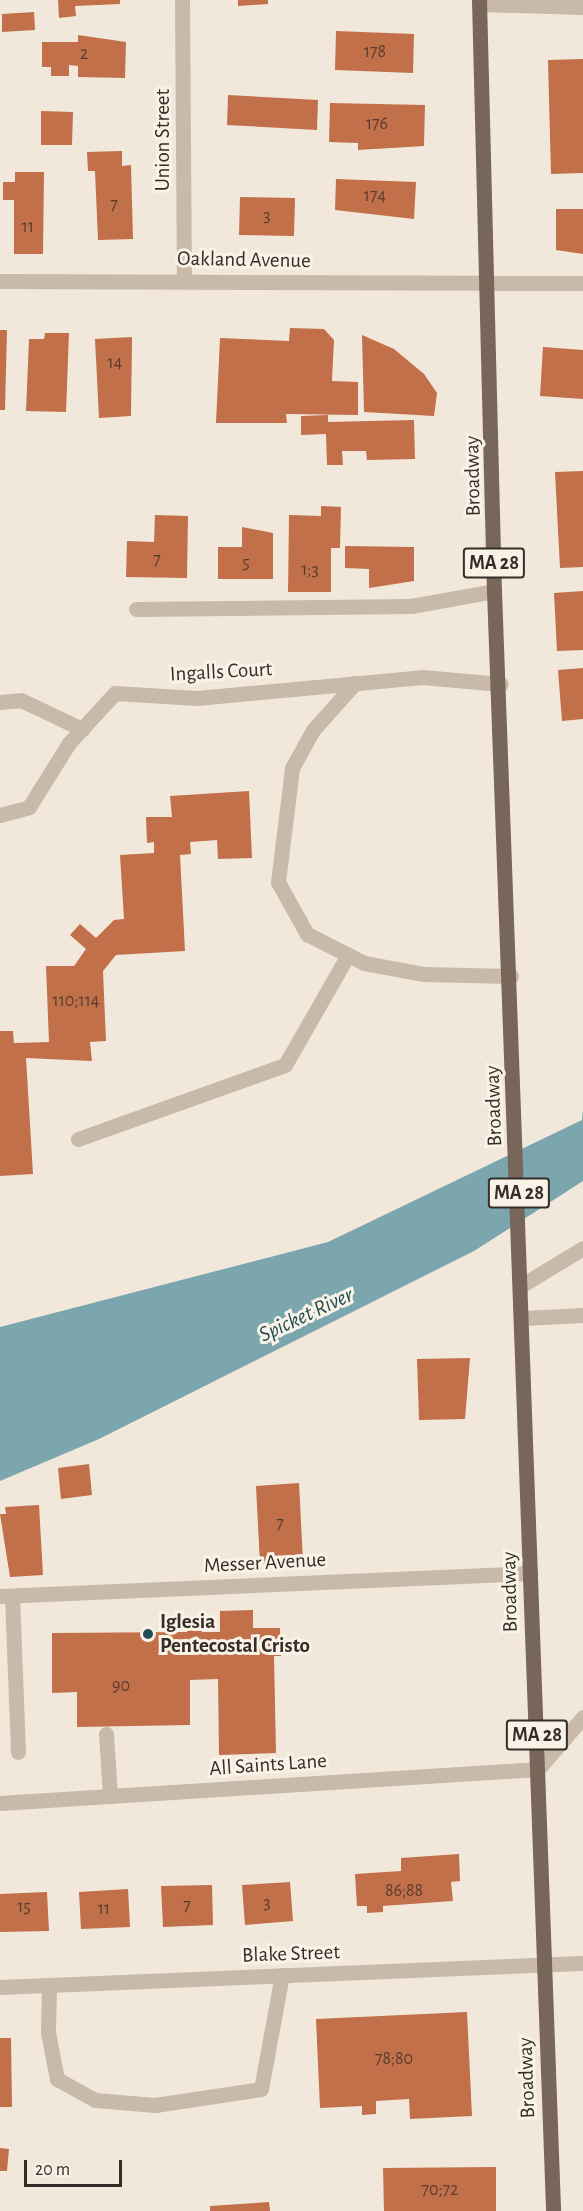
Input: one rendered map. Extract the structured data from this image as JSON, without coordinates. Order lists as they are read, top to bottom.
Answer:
{
  "streets": {
    "main road": ["Broadway", "MA 28"],
    "street": [
      "Union Street",
      "Oakland Avenue",
      "Ingalls Court",
      "Messer Avenue",
      "All Saints Lane",
      "Blake Street"
    ]
  },
  "crossings": [
    ["Union Street", "Oakland Avenue"],
    ["Oakland Avenue", "Broadway"],
    ["Broadway", "Ingalls Court"],
    ["Broadway", "Messer Avenue"],
    ["Broadway", "All Saints Lane"],
    ["Broadway", "Blake Street"]
  ],
  "water": ["Spicket River"],
  "places": ["Iglesia Pentecostal Cristo"],
  "house_numbers": [
    "178",
    "2",
    "176",
    "174",
    "7",
    "3",
    "11",
    "14",
    "7",
    "5",
    "1;3",
    "110;114",
    "7",
    "90",
    "86;88",
    "3",
    "7",
    "15",
    "11",
    "78;80",
    "70;72"
  ],
  "scale_bar": "20 m"
}
